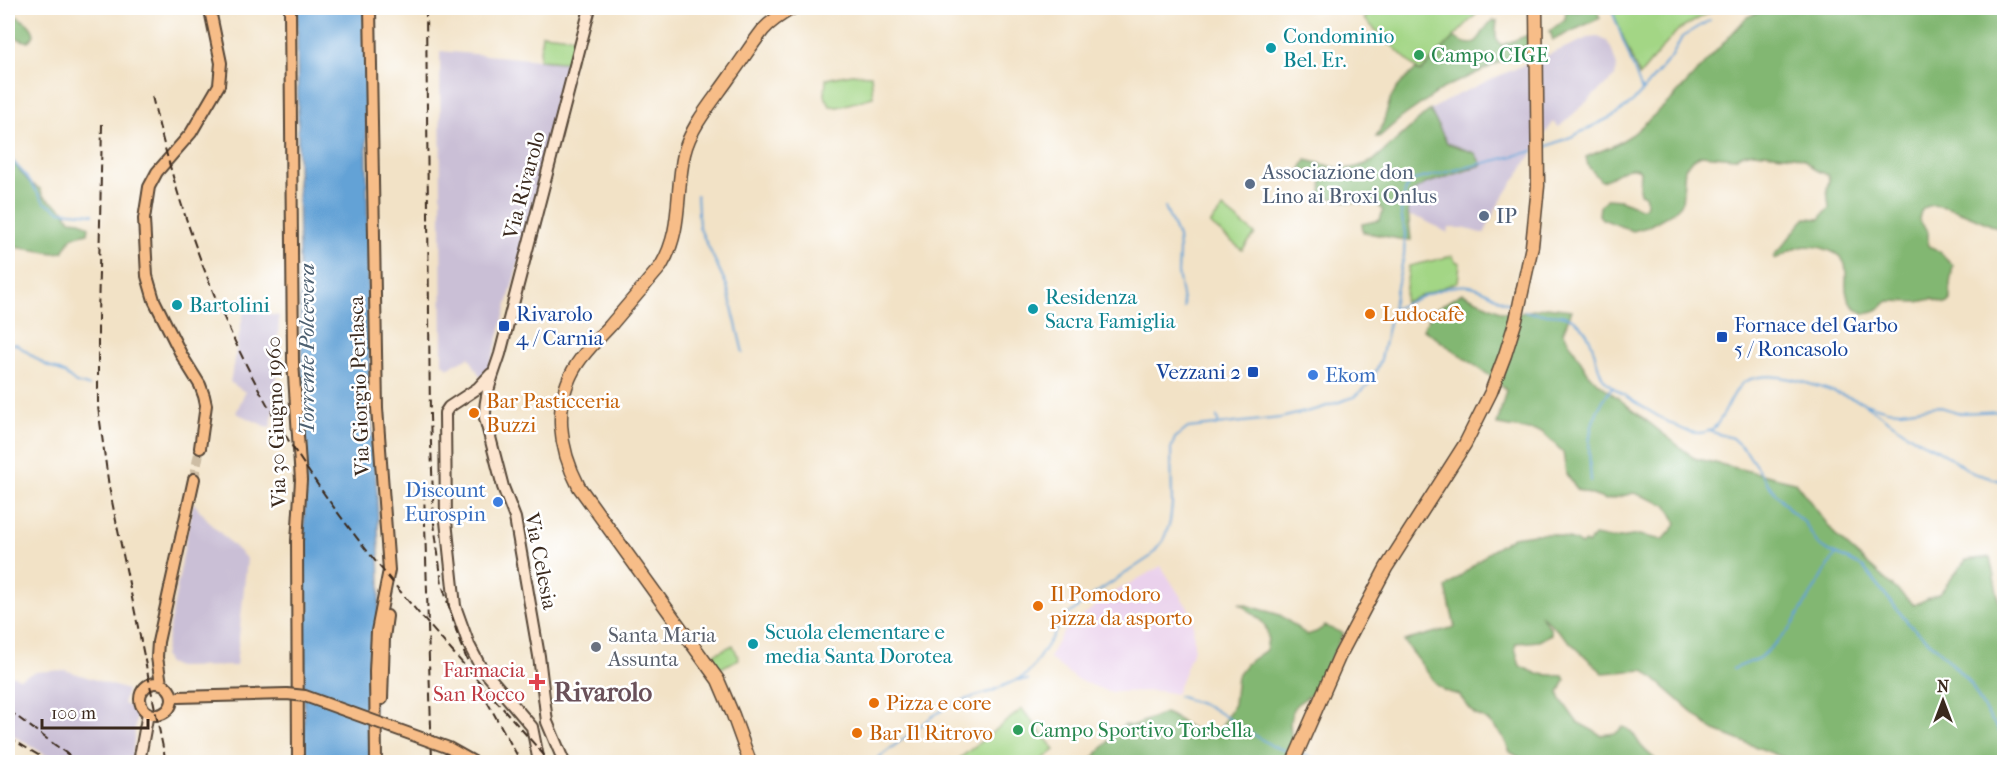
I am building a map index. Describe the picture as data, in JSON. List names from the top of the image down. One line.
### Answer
{"streets":{"main road":["Via Rivarolo","Via Giorgio Perlasca","Via 30 Giugno 1960","Via Celesia"]},"crossings":[["Via Rivarolo","Via Celesia"]],"districts":["Rivarolo"],"water":["Torrente Polcevera"],"places":{"other":["Condominio Bel. Er.","Campo CIGE","Associazione don Lino ai Broxi Onlus","IP","Bartolini","Residenza Sacra Famiglia","Ludocafè","Ekom","Bar Pasticceria Buzzi","Discount Eurospin","Il Pomodoro pizza da asporto","Scuola elementare e media Santa Dorotea","Santa Maria Assunta","Pizza e core","Campo Sportivo Torbella","Bar Il Ritrovo"],"transit":["Rivarolo 4 / Carnia","Fornace del Garbo 5 / Roncasolo","Vezzani 2"],"health":["Farmacia San Rocco"]},"scale_bar":"100 m","north":"top"}
